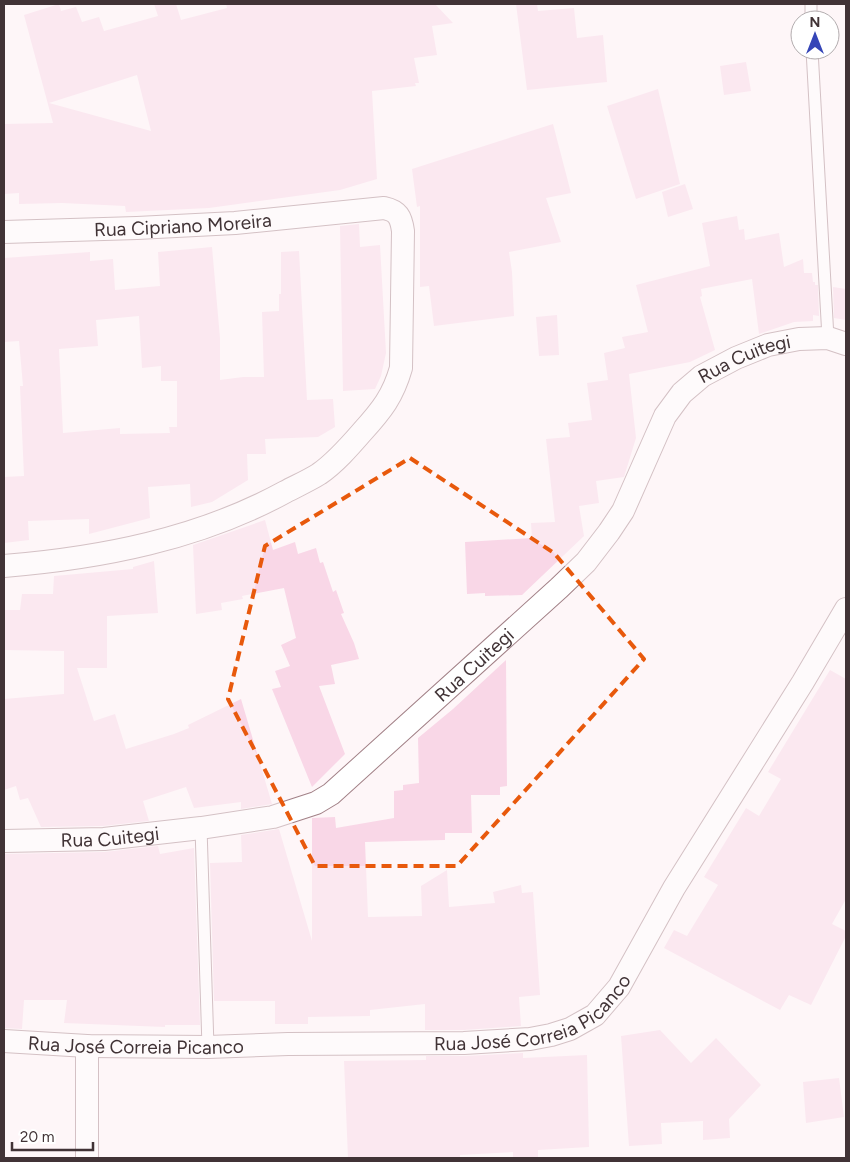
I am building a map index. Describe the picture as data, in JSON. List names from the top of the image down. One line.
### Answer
{"streets":{"street":["Rua Cipriano Moreira","Rua Cuitegi","Rua José Correia Picanco"]},"scale_bar":"20 m","north":"top"}
